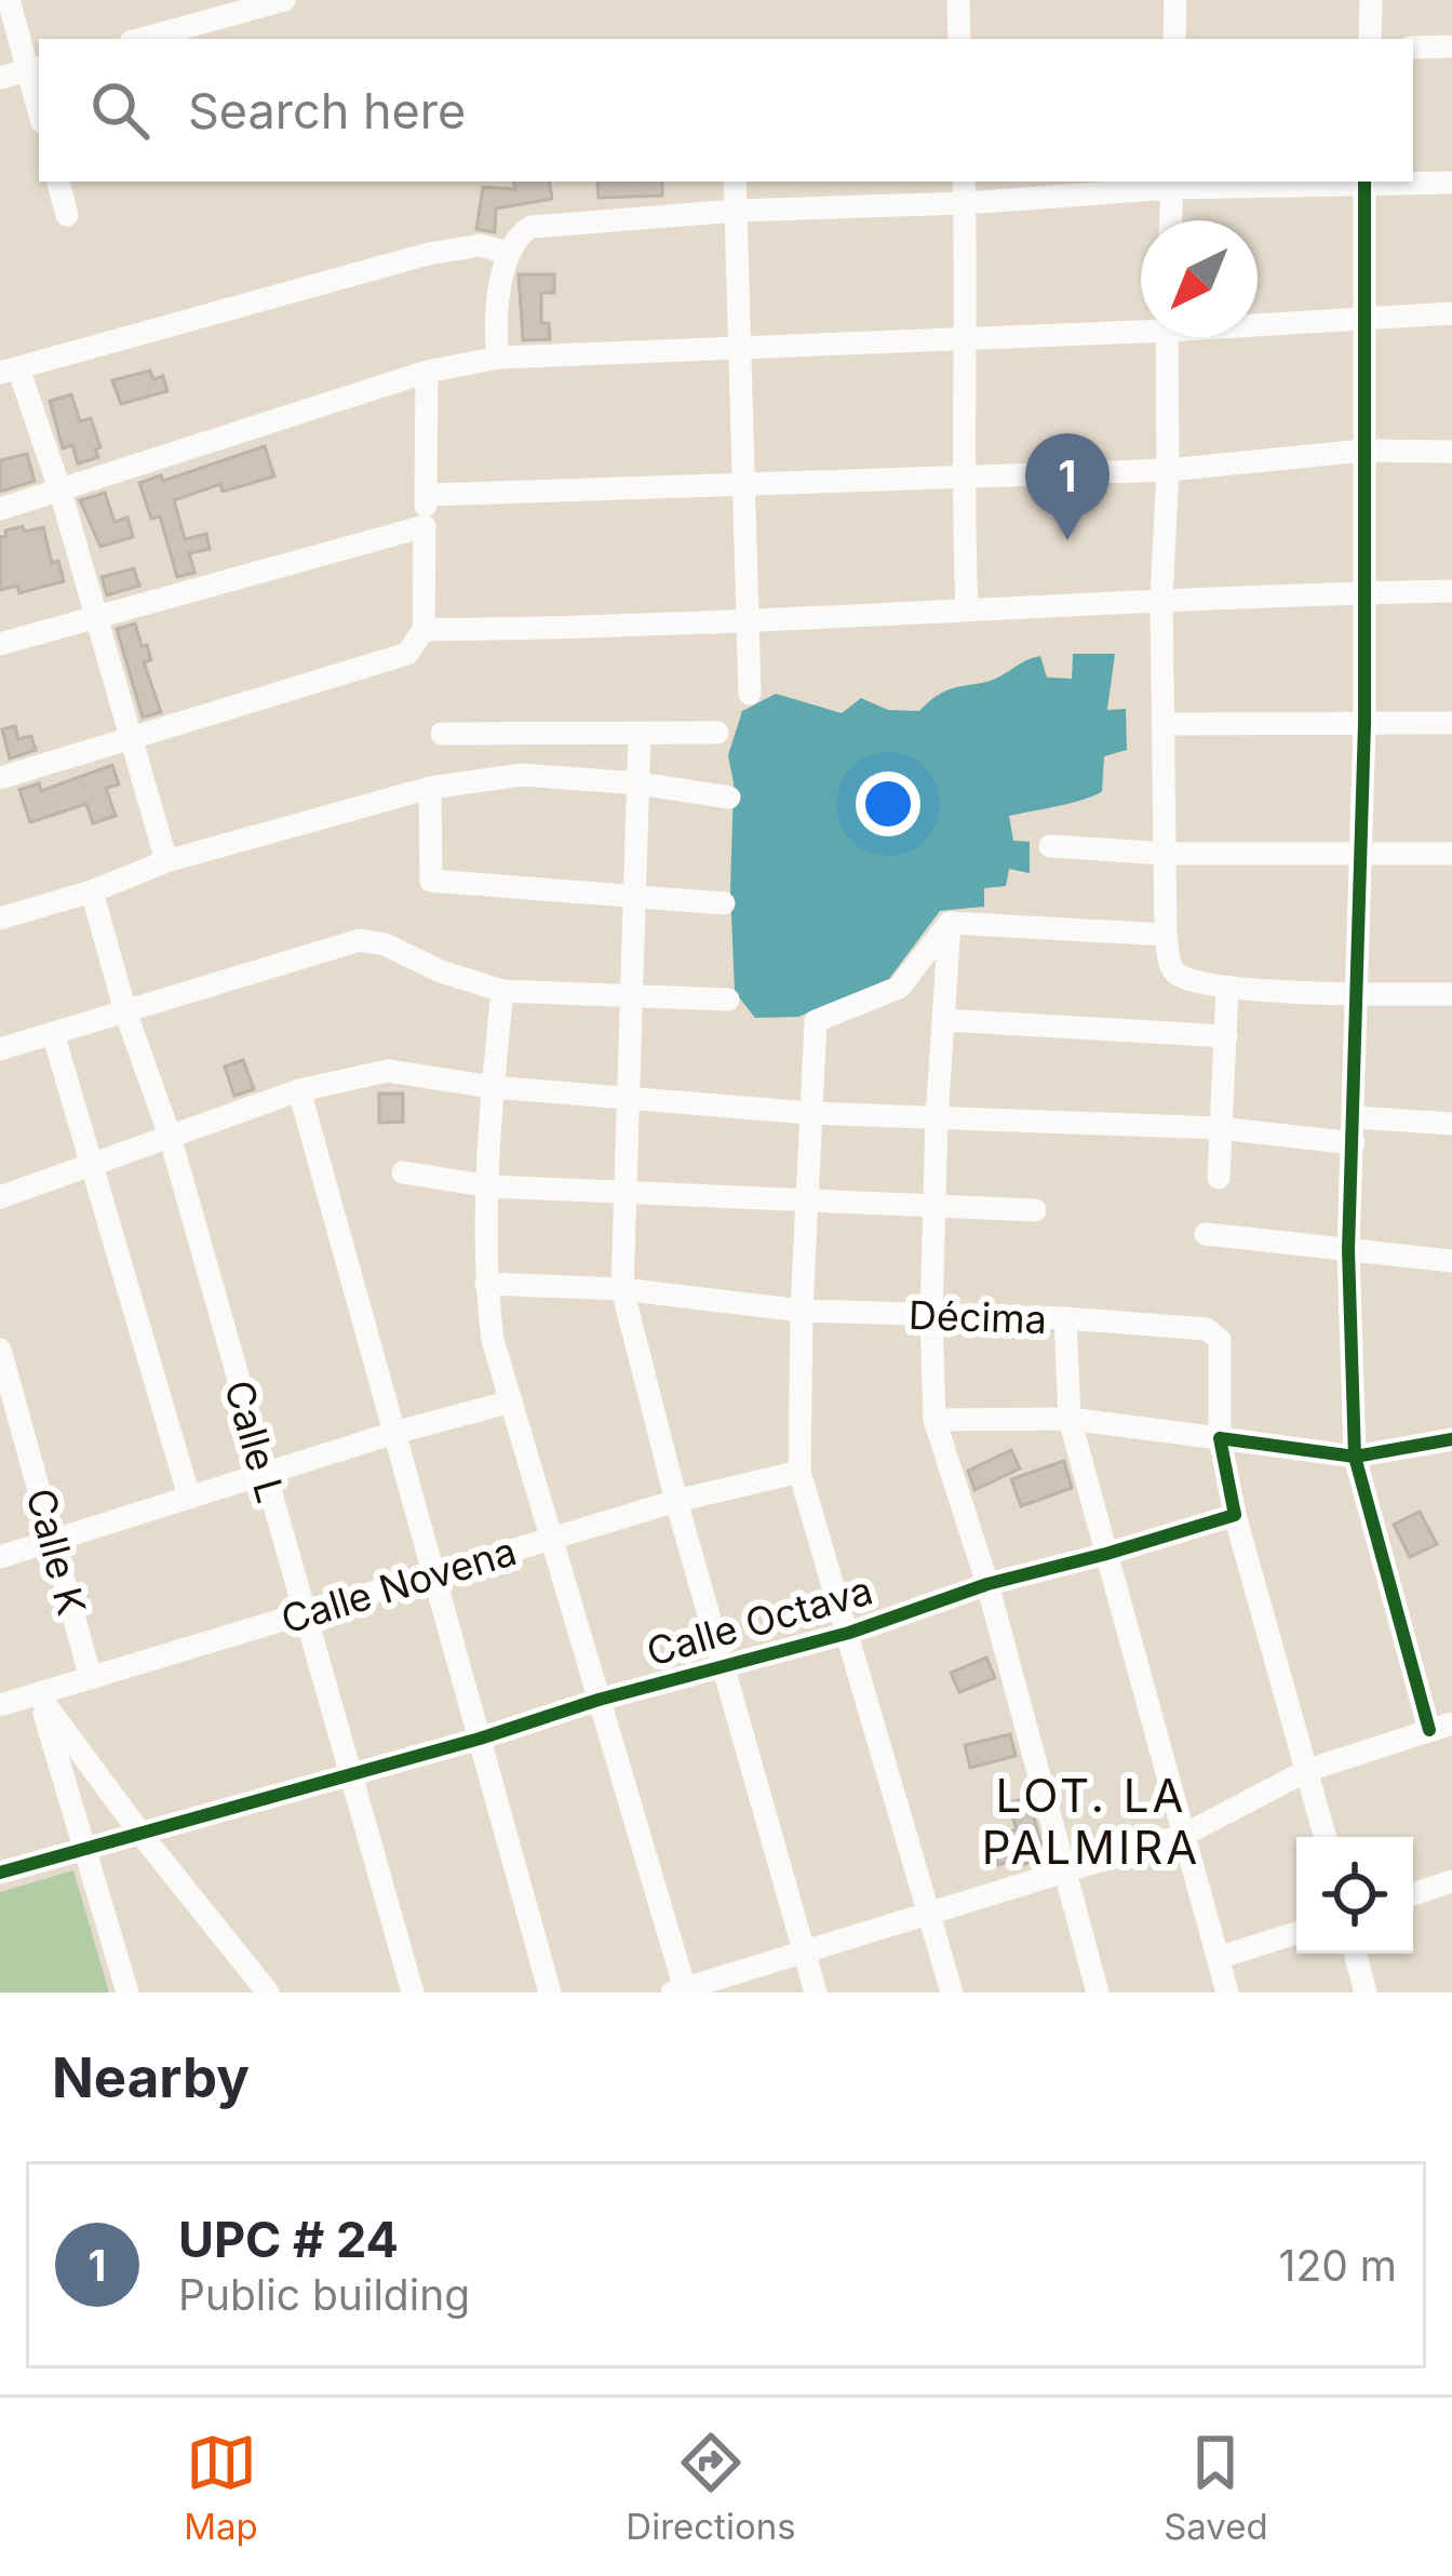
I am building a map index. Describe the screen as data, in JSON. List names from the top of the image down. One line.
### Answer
{"streets":{"street":["Décima","Calle L","Calle K","Calle Novena","Calle Octava"]},"crossings":[["Décima","Calle Octava"],["Calle L","Calle Novena"],["Calle L","Calle Octava"],["Calle K","Calle Novena"]],"districts":["LOT. LA PALMIRA"],"north":"bottom left","page":{"search":"Search here","pins":"1","heading":"Nearby","list":[{"mark":"1","name":"UPC # 24","note":"Public building","value":"120 m"}],"nav":["Map","Directions","Saved"]}}
